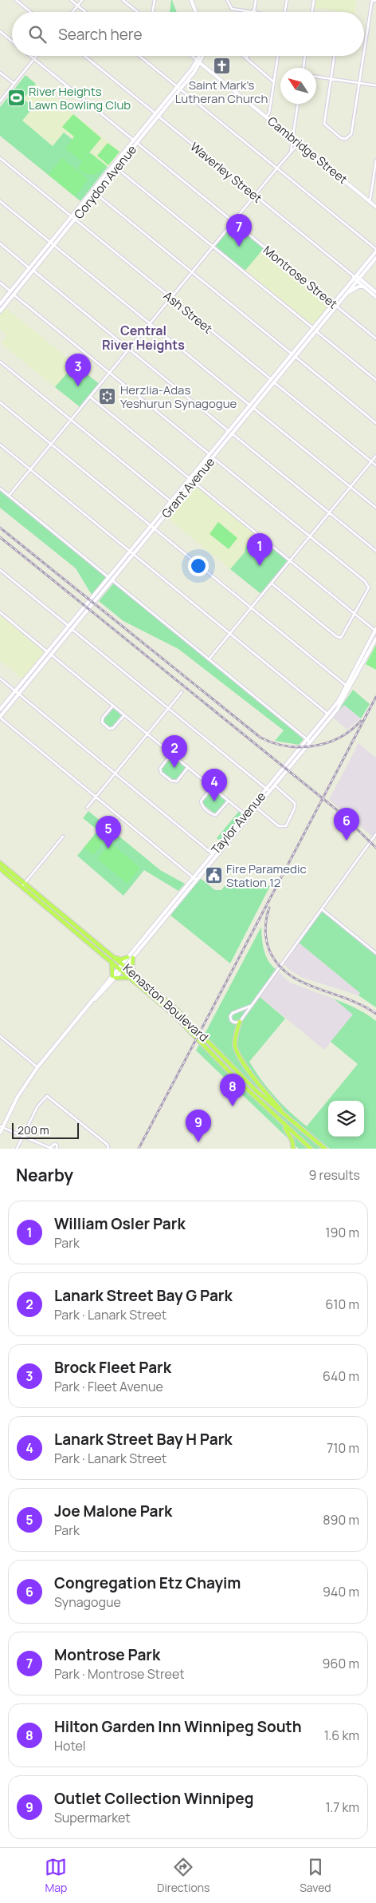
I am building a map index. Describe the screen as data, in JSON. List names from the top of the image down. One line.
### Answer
{"streets":{"main road":["Cambridge Street","Waverley Street","Corydon Avenue","Grant Avenue","Taylor Avenue","Kenaston Boulevard"],"street":["Montrose Street","Ash Street"]},"crossings":[["Cambridge Street","Corydon Avenue"],["Waverley Street","Corydon Avenue"],["Waverley Street","Grant Avenue"],["Corydon Avenue","Montrose Street"],["Corydon Avenue","Ash Street"],["Montrose Street","Grant Avenue"],["Ash Street","Grant Avenue"],["Taylor Avenue","Kenaston Boulevard"]],"districts":["Central River Heights"],"places":{"church":["Saint Mark's Lutheran Church"],"sports":["River Heights Lawn Bowling Club"],"synagogue":["Herzlia-Adas Yeshurun Synagogue"],"public building":["Fire Paramedic Station 12"]},"scale_bar":"200 m","north":"top left","page":{"search":"Search here","pins":["7","3","1","2","4","6","5","8","9"],"scale":"200 m","heading":["Nearby","9 results"],"list":[{"mark":"1","name":"William Osler Park","note":"Park","value":"190 m"},{"mark":"2","name":"Lanark Street Bay G Park","note":"Park · Lanark Street","value":"610 m"},{"mark":"3","name":"Brock Fleet Park","note":"Park · Fleet Avenue","value":"640 m"},{"mark":"4","name":"Lanark Street Bay H Park","note":"Park · Lanark Street","value":"710 m"},{"mark":"5","name":"Joe Malone Park","note":"Park","value":"890 m"},{"mark":"6","name":"Congregation Etz Chayim","note":"Synagogue","value":"940 m"},{"mark":"7","name":"Montrose Park","note":"Park · Montrose Street","value":"960 m"},{"mark":"8","name":"Hilton Garden Inn Winnipeg South","note":"Hotel","value":"1.6 km"},{"mark":"9","name":"Outlet Collection Winnipeg","note":"Supermarket","value":"1.7 km"}],"nav":["Map","Directions","Saved"]}}
